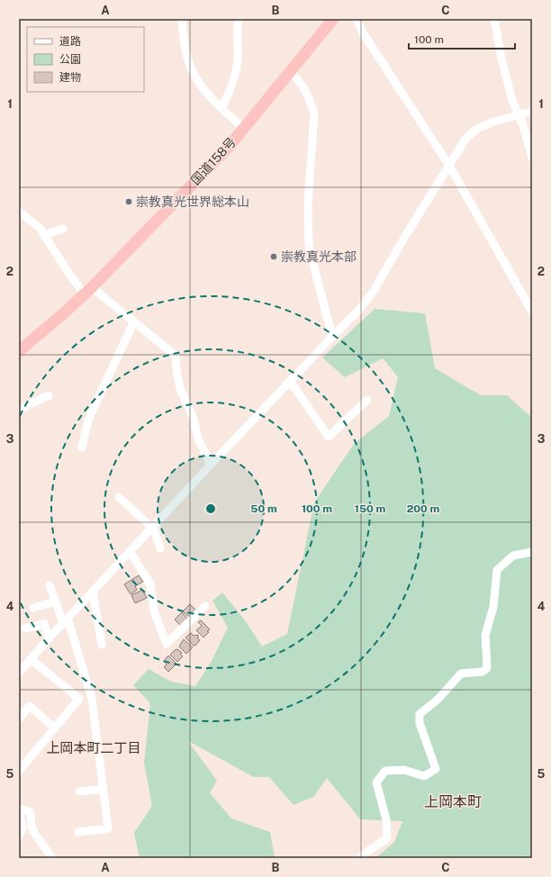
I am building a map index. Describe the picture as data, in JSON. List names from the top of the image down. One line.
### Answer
{"streets":{"highway":["国道158号"]},"districts":["上岡本町二丁目","上岡本町"],"places":["崇教真光世界総本山","崇教真光本部"],"legend":["道路","公園","建物"],"scale_bar":"100 m","grid":{"columns":["A","B","C"],"rows":["1","2","3","4","5"]},"rings":["50 m","100 m","150 m","200 m"]}
